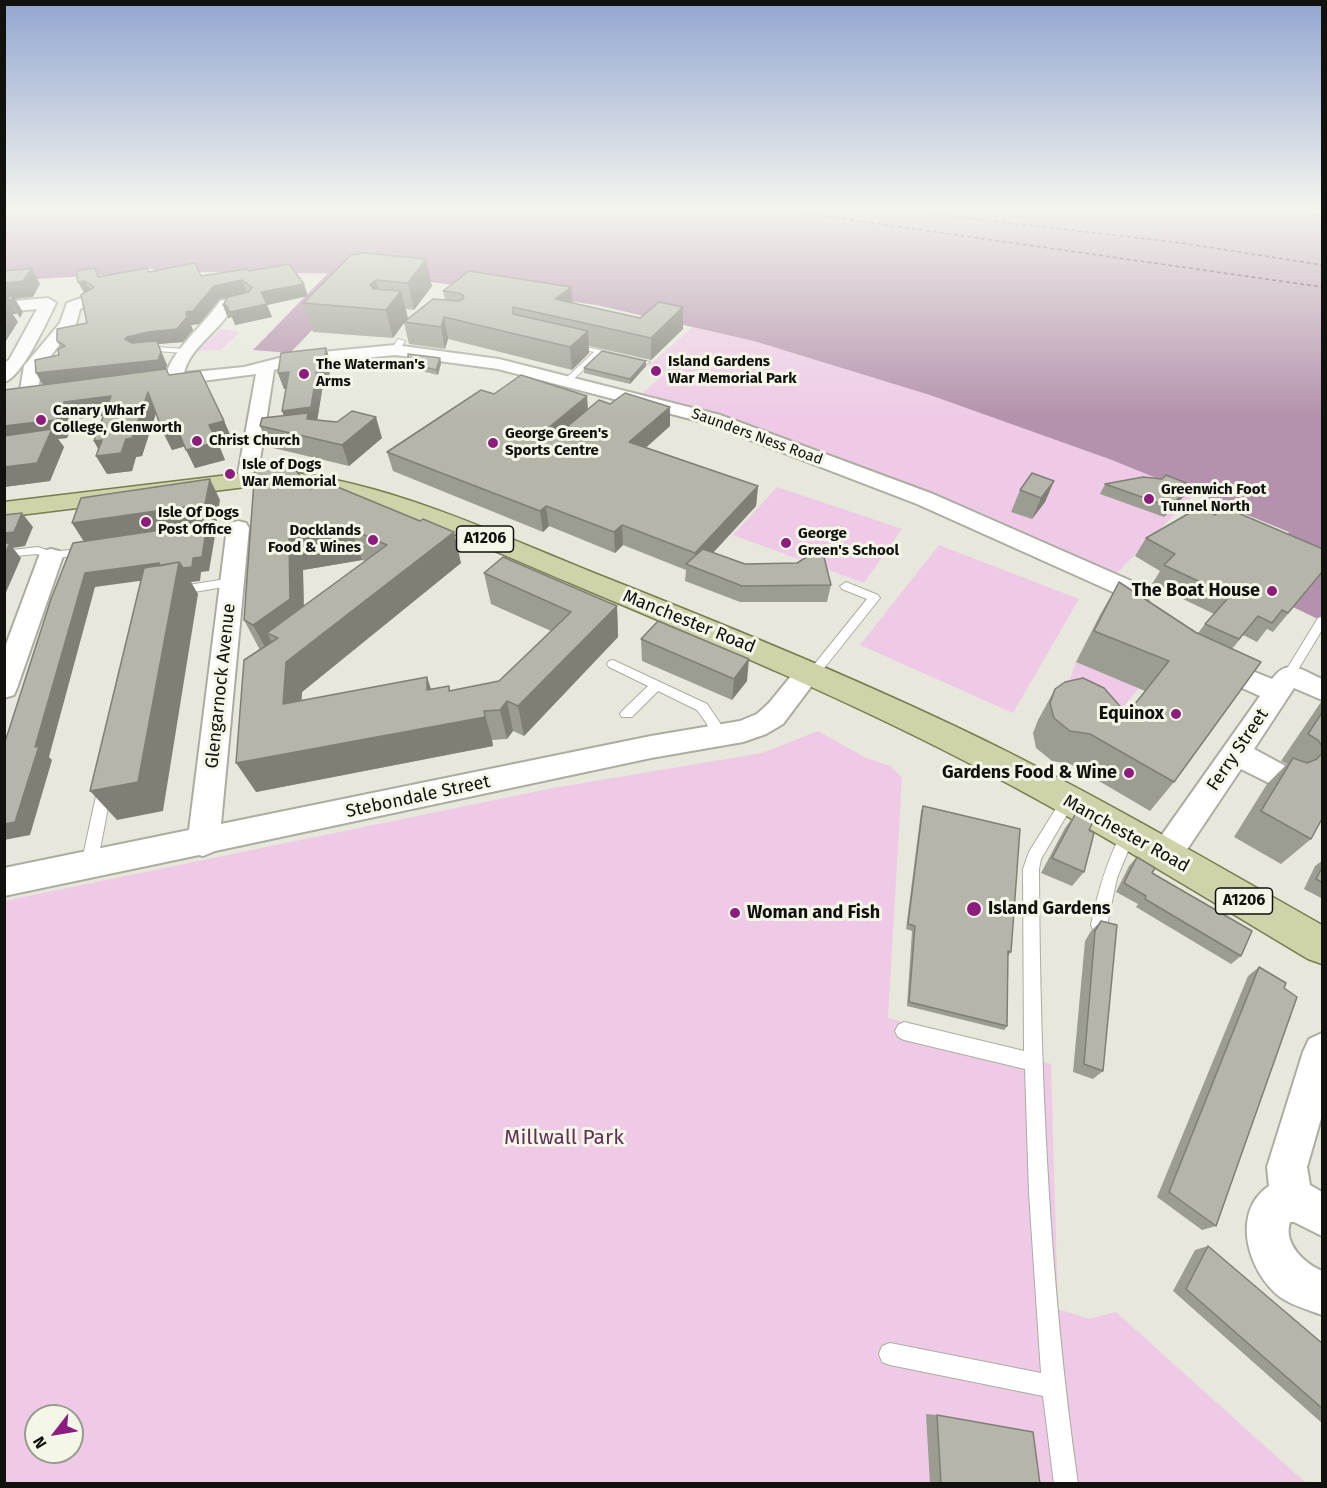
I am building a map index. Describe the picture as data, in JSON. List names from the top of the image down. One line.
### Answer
{"streets":{"main road":["A1206","Manchester Road"],"street":["Saunders Ness Road","Glengarnock Avenue","Ferry Street","Stebondale Street"]},"crossings":[["Manchester Road","Ferry Street"],["Manchester Road","Stebondale Street"],["Glengarnock Avenue","Stebondale Street"]],"parks":["Millwall Park"],"places":["Island Gardens War Memorial Park","The Waterman's Arms","Canary Wharf College, Glenworth","Christ Church","George Green's Sports Centre","Isle of Dogs War Memorial","Greenwich Foot Tunnel North","Isle Of Dogs Post Office","Docklands Food & Wines","George Green's School","The Boat House","Equinox","Gardens Food & Wine","Island Gardens","Woman and Fish"],"north":"bottom left"}
